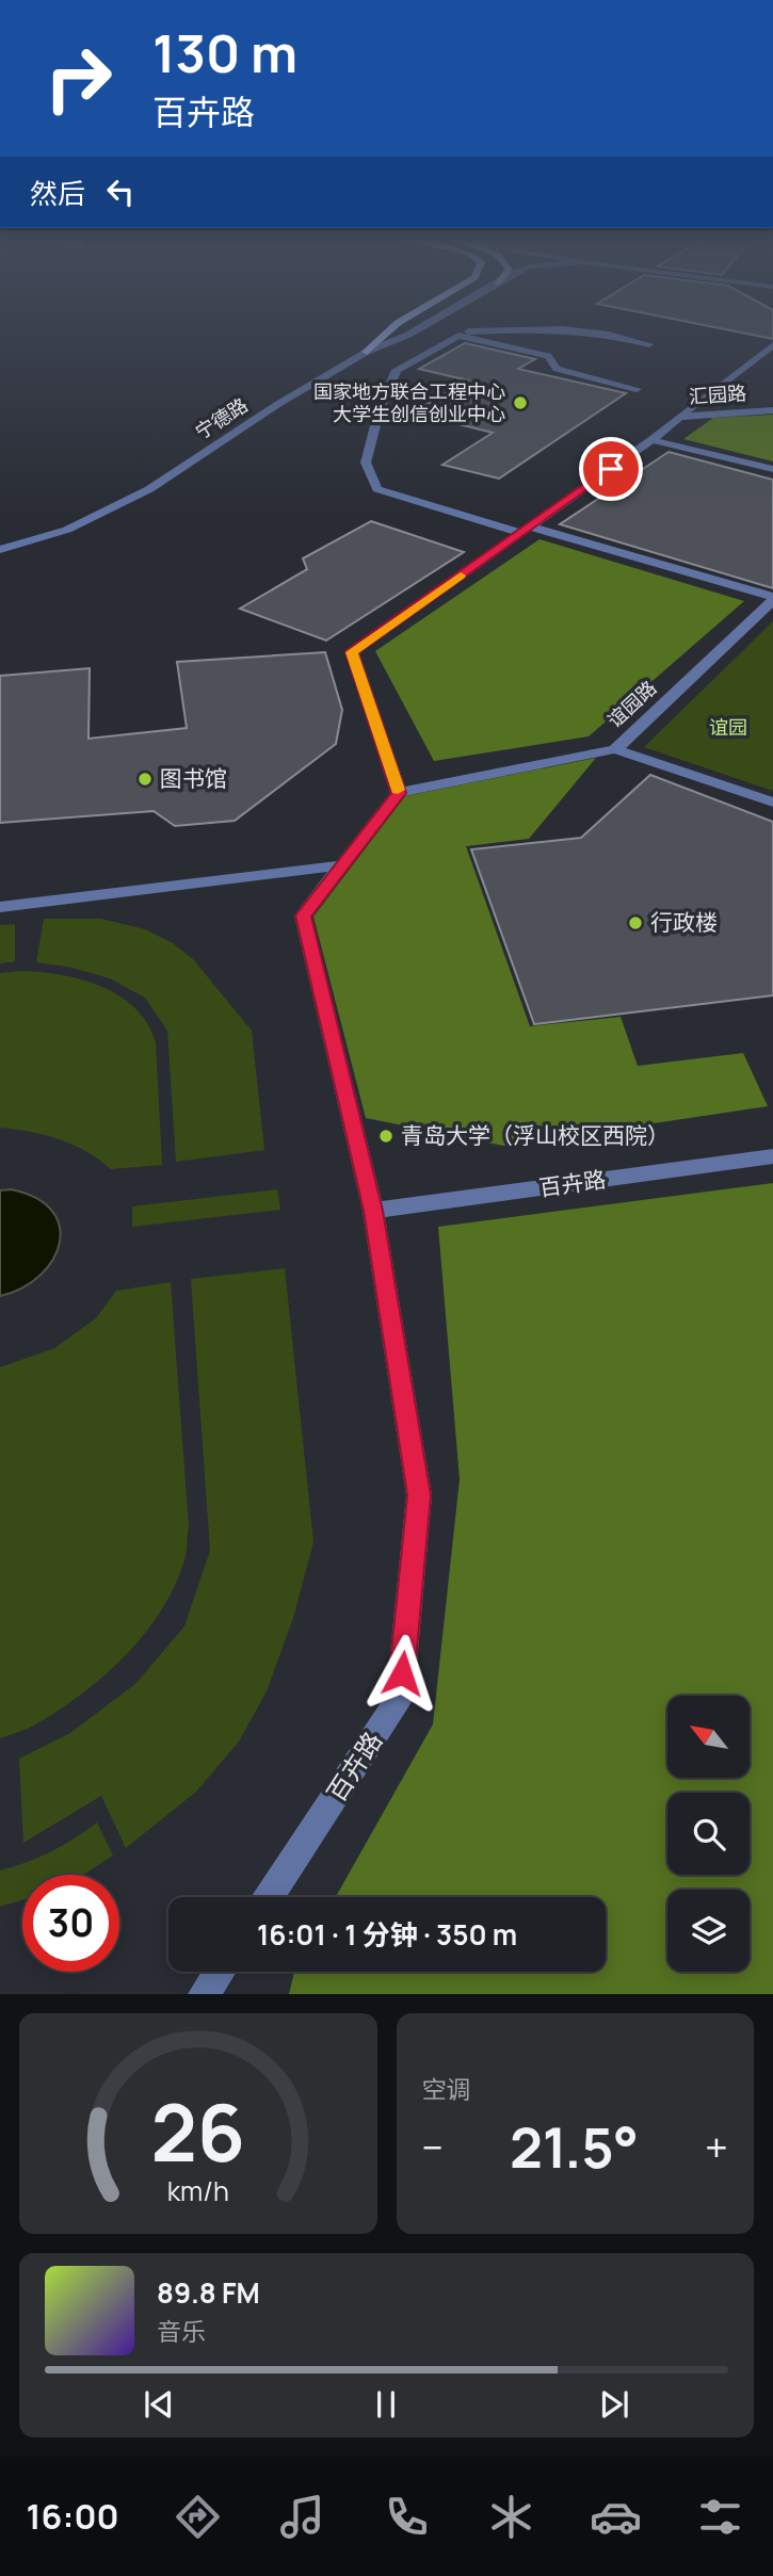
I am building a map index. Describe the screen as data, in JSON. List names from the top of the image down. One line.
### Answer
{"streets":{"street":["汇园路","宁德路","谊园路","百卉路"]},"crossings":[["汇园路","谊园路"],["汇园路","百卉路"],["谊园路","百卉路"]],"parks":["谊园"],"places":["国家地方联合工程中心 大学生创信创业中心","图书馆","行政楼","青岛大学（浮山校区西院）"],"north":"top left","page":{"turn":["130 m","百卉路"],"then":"然后","limit":"30","trip":"16:01 · 1 分钟 · 350 m","tile":"空调","heat":["−","21.5°","+"],"song":["89.8 FM","音乐"],"tabs":"16:00","gauge":["26","km/h"]}}
